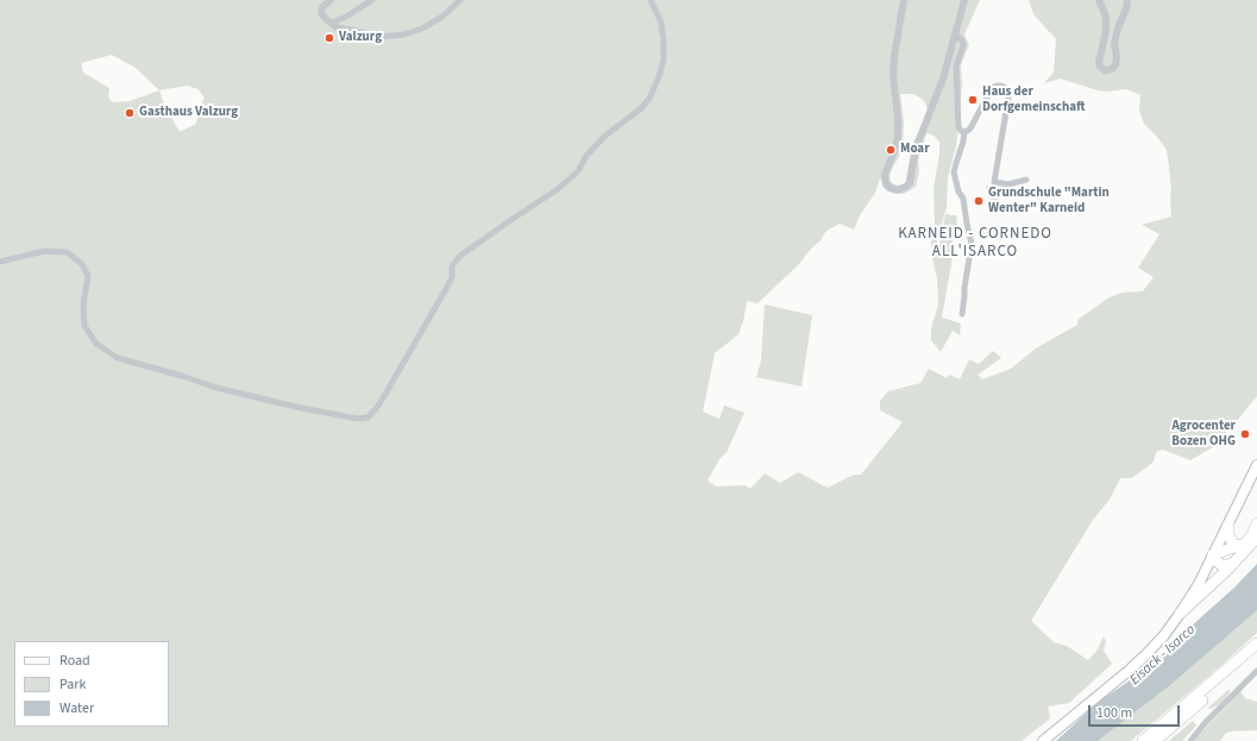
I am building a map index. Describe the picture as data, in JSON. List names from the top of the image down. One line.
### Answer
{"districts":["KARNEID - CORNEDO ALL'ISARCO"],"water":["Eisack - Isarco"],"places":["Valzurg","Haus der Dorfgemeinschaft","Gasthaus Valzurg","Moar","Grundschule \"Martin Wenter\" Karneid","Agrocenter Bozen OHG"],"legend":["Road","Park","Water"],"scale_bar":"100 m"}
